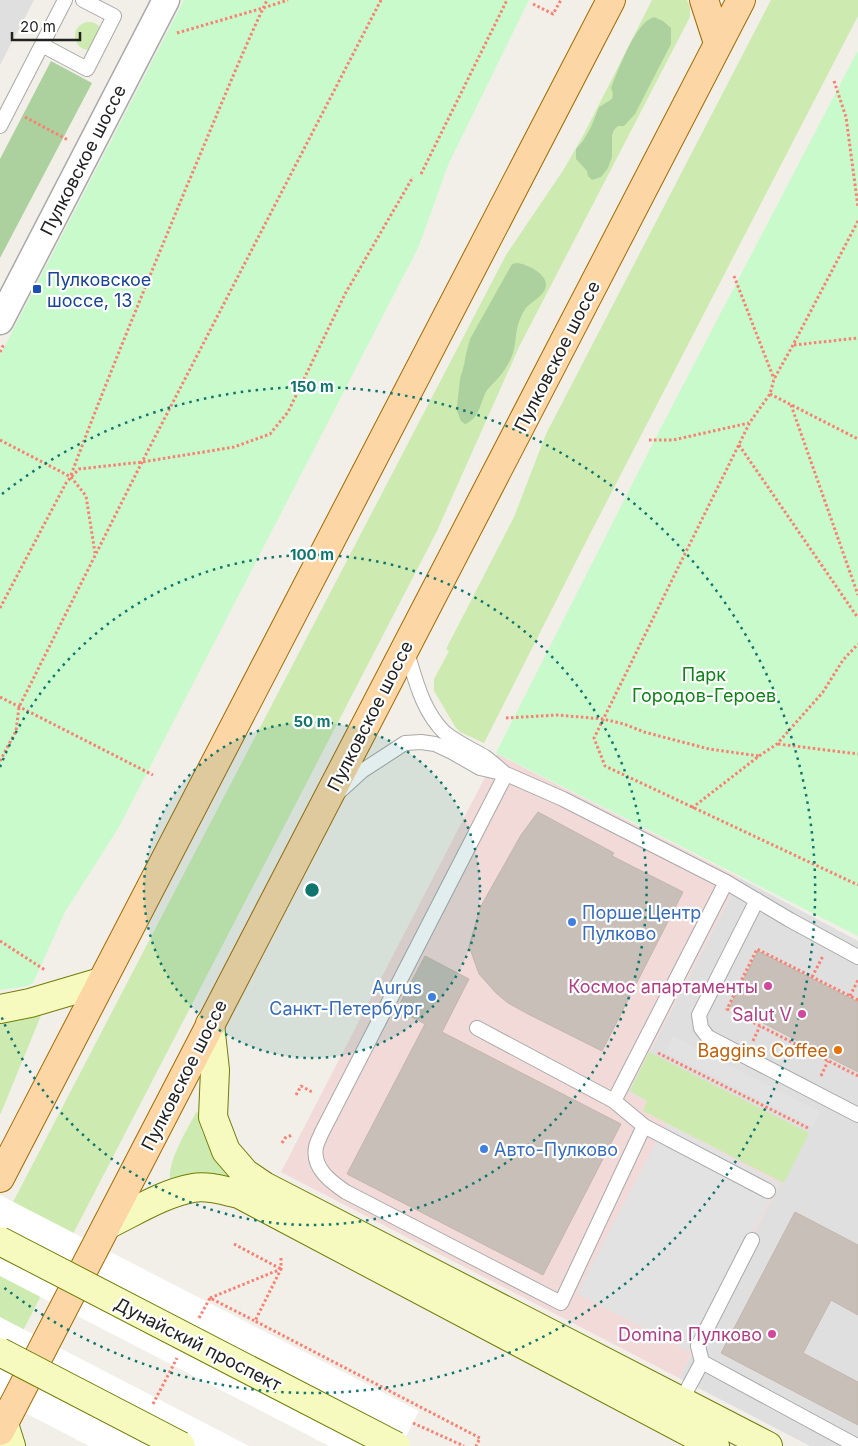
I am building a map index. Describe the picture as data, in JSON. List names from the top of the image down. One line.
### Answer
{"streets":{"main road":["Пулковское шоссе","Дунайский проспект"]},"parks":["Парк Городов-Героев"],"places":{"transit":["Пулковское шоссе, 13"],"other":["Порше Центр Пулково","Космос апартаменты","Aurus Санкт-Петербург","Salut V","Baggins Coffee","Авто-Пулково","Domina Пулково"]},"scale_bar":"20 m","rings":["150 m","100 m","50 m"]}
